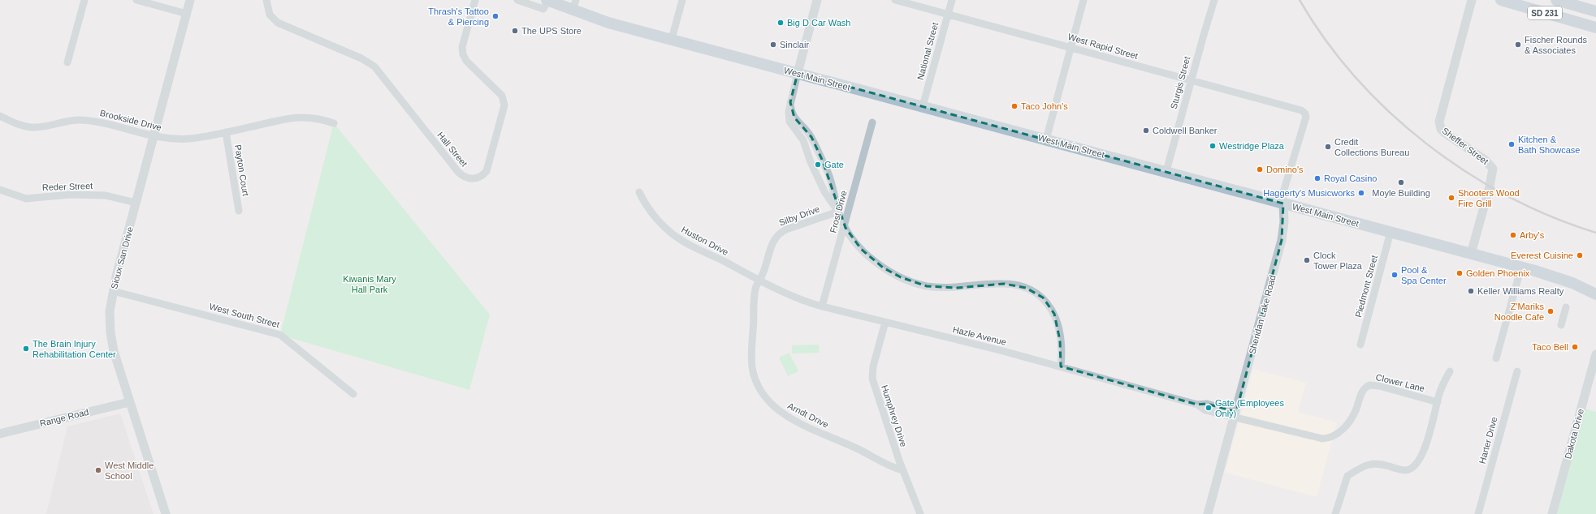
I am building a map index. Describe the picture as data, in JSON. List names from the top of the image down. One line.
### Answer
{"streets":{"main road":["SD 231","West Main Street"],"street":["West Rapid Street","National Street","Sturgis Street","Brookside Drive","Sheffer Street","Hall Street","Payton Court","Reder Street","Frost Drive","Silby Drive","Huston Drive","Sioux San Drive","Piedmont Street","Sheridan Lake Road","West South Street","Hazle Avenue","Clower Lane","Arndt Drive","Humphrey Drive","Range Road","Dakota Drive","Harter Drive"]},"crossings":[["West Rapid Street","National Street"],["West Rapid Street","Sturgis Street"],["West Rapid Street","Sheridan Lake Road"],["National Street","West Main Street"],["West Main Street","Sturgis Street"],["West Main Street","Sheffer Street"],["West Main Street","Piedmont Street"],["West Main Street","Sheridan Lake Road"],["Brookside Drive","Payton Court"],["Brookside Drive","Sioux San Drive"],["Reder Street","Sioux San Drive"],["Frost Drive","Hazle Avenue"],["Silby Drive","Huston Drive"],["Silby Drive","Hazle Avenue"],["Silby Drive","Arndt Drive"],["Huston Drive","Hazle Avenue"],["Huston Drive","Arndt Drive"],["Sioux San Drive","West South Street"],["Sioux San Drive","Range Road"],["Sheridan Lake Road","Hazle Avenue"],["Sheridan Lake Road","Clower Lane"],["Hazle Avenue","Clower Lane"],["Hazle Avenue","Arndt Drive"],["Hazle Avenue","Humphrey Drive"],["Arndt Drive","Humphrey Drive"]],"parks":["Kiwanis Mary Hall Park"],"places":["Thrash's Tattoo & Piercing","Big D Car Wash","The UPS Store","Sinclair","Fischer Rounds & Associates","Taco John's","Coldwell Banker","Kitchen & Bath Showcase","Westridge Plaza","Credit Collections Bureau","Gate","Domino's","Royal Casino","Moyle Building","Haggerty's Musicworks","Shooters Wood Fire Grill","Arby's","Everest Cuisine","Clock Tower Plaza","Golden Phoenix","Pool & Spa Center","Keller Williams Realty","Z'Mariks Noodle Cafe","Taco Bell","The Brain Injury Rehabilitation Center","Gate (Employees Only)","West Middle School"]}
